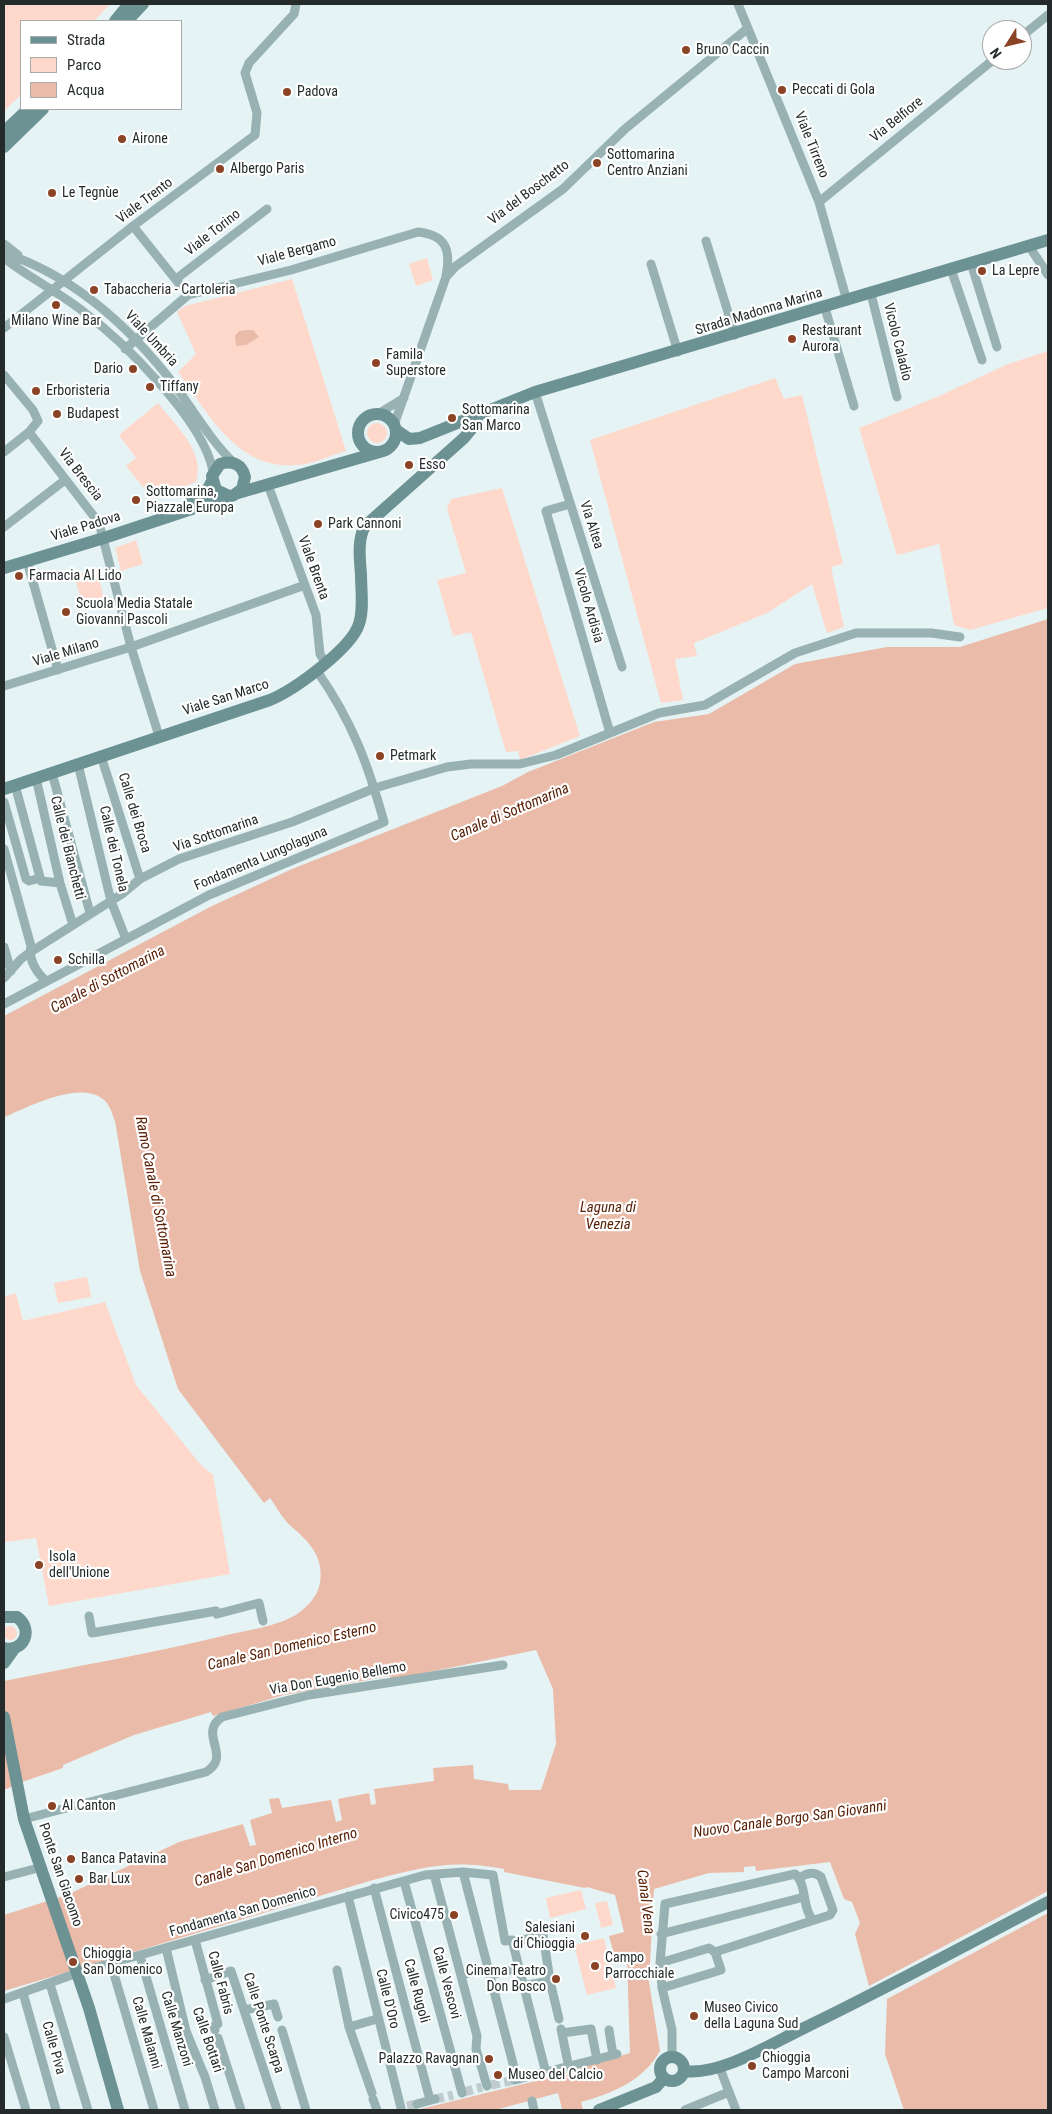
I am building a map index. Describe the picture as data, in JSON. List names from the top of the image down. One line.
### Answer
{"streets":{"street":["Via Belfiore","Viale Tirreno","Via del Boschetto","Viale Trento","Viale Torino","Viale Bergamo","Strada Madonna Marina","Viale Umbria","Vicolo Caladio","Via Brescia","Via Altea","Viale Padova","Viale Brenta","Vicolo Ardisia","Viale Milano","Viale San Marco","Calle dei Broca","Via Sottomarina","Calle dei Bianchetti","Calle dei Tonela","Fondamenta Lungolaguna","Via Don Eugenio Bellemo","Ponte San Giacomo","Fondamenta San Domenico","Calle Fabris","Calle Vescovi","Calle Rugoli","Calle D'Oro","Calle Ponte Scarpa","Calle Manzoni","Calle Malanni","Calle Bottari","Calle Piva"]},"crossings":[["Via Belfiore","Viale Tirreno"],["Viale Tirreno","Via del Boschetto"],["Viale Tirreno","Strada Madonna Marina"],["Via del Boschetto","Viale Bergamo"],["Via del Boschetto","Viale Padova"],["Viale Trento","Viale Umbria"],["Viale Bergamo","Viale Umbria"],["Strada Madonna Marina","Vicolo Caladio"],["Strada Madonna Marina","Via Altea"],["Strada Madonna Marina","Viale San Marco"],["Viale Umbria","Viale Padova"],["Via Brescia","Viale Padova"],["Via Brescia","Viale Milano"],["Via Brescia","Viale San Marco"],["Via Altea","Vicolo Ardisia"],["Viale Padova","Viale Brenta"],["Viale Brenta","Viale Milano"],["Viale Brenta","Viale San Marco"],["Viale Brenta","Fondamenta Lungolaguna"],["Vicolo Ardisia","Via Sottomarina"],["Viale San Marco","Calle dei Broca"],["Viale San Marco","Calle dei Bianchetti"],["Viale San Marco","Calle dei Tonela"],["Viale San Marco","Fondamenta Lungolaguna"],["Calle dei Broca","Via Sottomarina"],["Via Sottomarina","Calle dei Bianchetti"],["Via Sottomarina","Calle dei Tonela"],["Via Sottomarina","Fondamenta Lungolaguna"],["Calle dei Tonela","Fondamenta Lungolaguna"],["Via Don Eugenio Bellemo","Ponte San Giacomo"],["Ponte San Giacomo","Fondamenta San Domenico"],["Fondamenta San Domenico","Calle Fabris"],["Fondamenta San Domenico","Calle Vescovi"],["Fondamenta San Domenico","Calle Rugoli"],["Fondamenta San Domenico","Calle D'Oro"],["Fondamenta San Domenico","Calle Manzoni"],["Fondamenta San Domenico","Calle Malanni"],["Fondamenta San Domenico","Calle Bottari"],["Fondamenta San Domenico","Calle Piva"],["Calle Fabris","Calle Ponte Scarpa"]],"water":["Canale di Sottomarina","Ramo Canale di Sottomarina","Laguna di Venezia","Canale San Domenico Esterno","Nuovo Canale Borgo San Giovanni","Canale San Domenico Interno","Canal Vena"],"places":["Bruno Caccin","Peccati di Gola","Padova","Airone","Sottomarina Centro Anziani","Albergo Paris","Le Tegnùe","La Lepre","Tabaccheria - Cartoleria","Milano Wine Bar","Restaurant Aurora","Famila Superstore","Dario","Tiffany","Erboristeria","Budapest","Sottomarina San Marco","Esso","Sottomarina, Piazzale Europa","Park Cannoni","Farmacia Al Lido","Scuola Media Statale Giovanni Pascoli","Petmark","Schilla","Isola dell'Unione","Al Canton","Banca Patavina","Bar Lux","Civico475","Salesiani di Chioggia","Chioggia San Domenico","Campo Parrocchiale","Cinema Teatro Don Bosco","Museo Civico della Laguna Sud","Palazzo Ravagnan","Chioggia Campo Marconi","Museo del Calcio"],"legend":["Strada","Parco","Acqua"],"north":"bottom left"}
